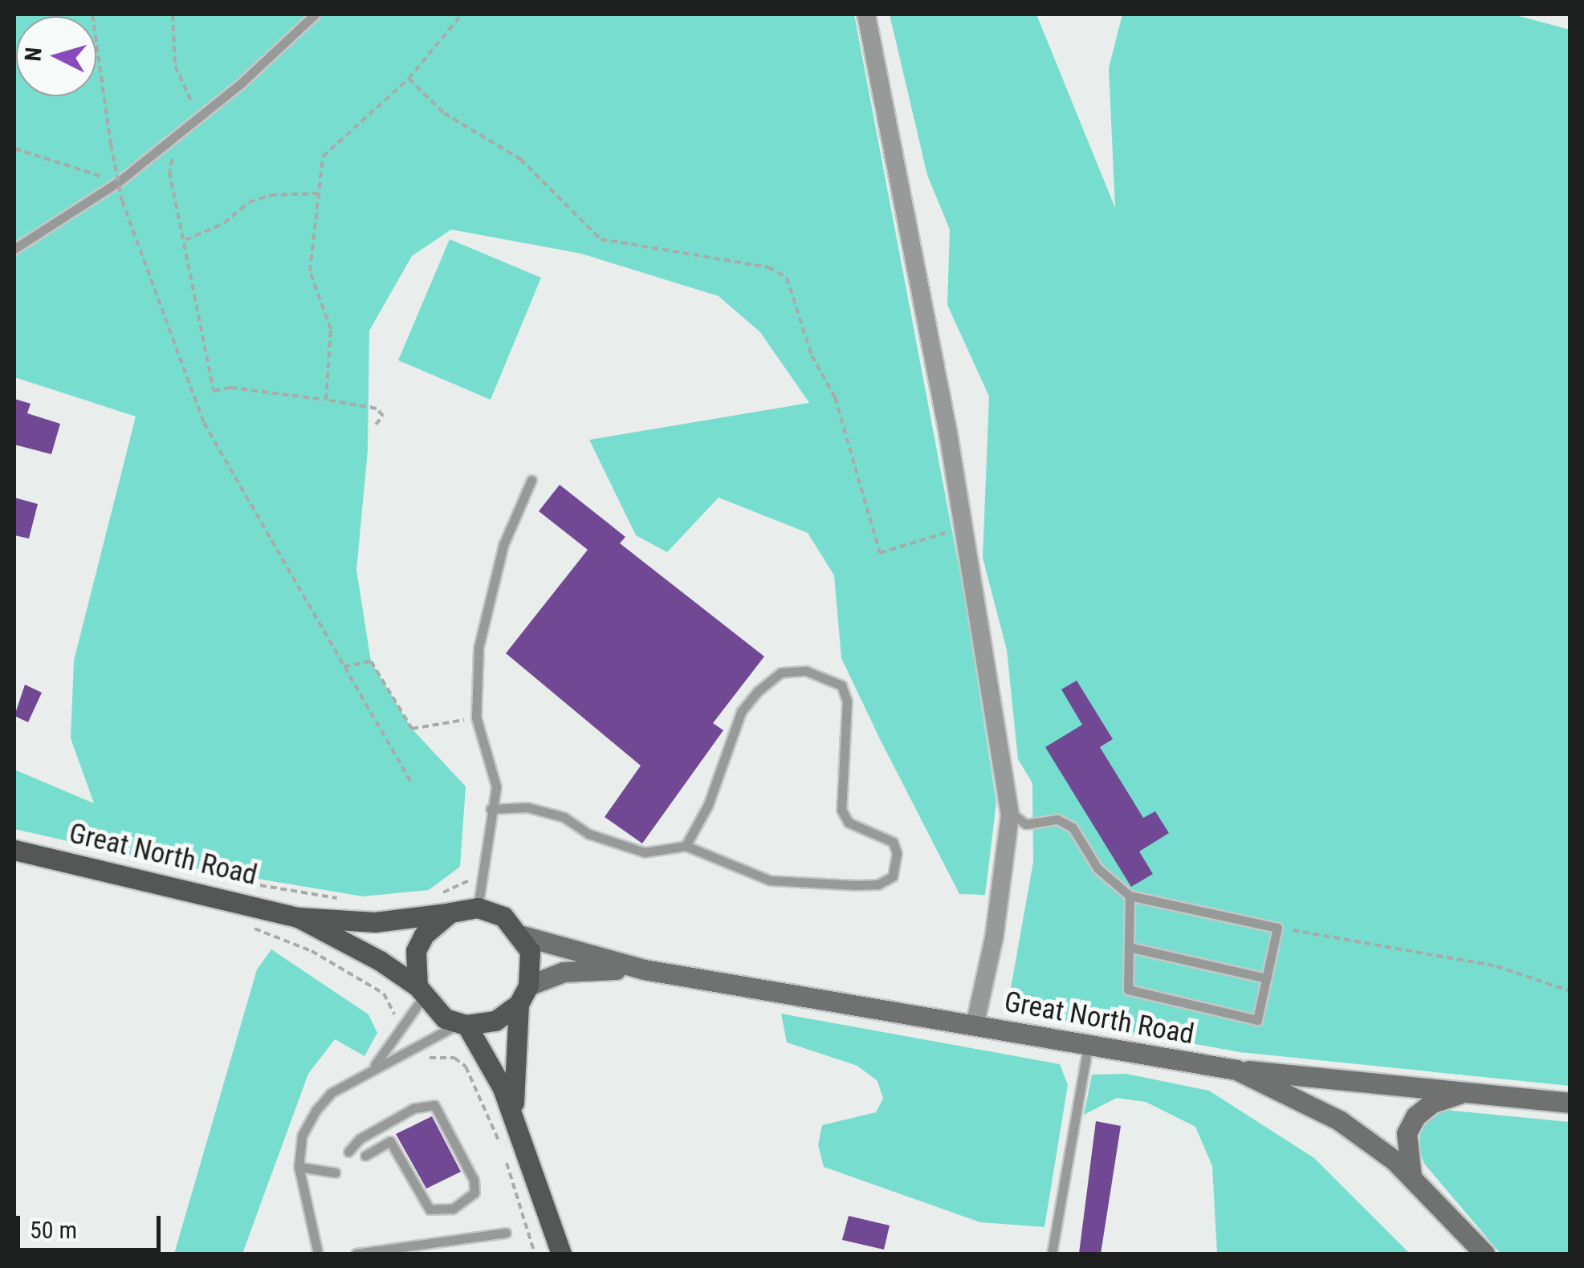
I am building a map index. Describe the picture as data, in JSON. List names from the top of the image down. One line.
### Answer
{"streets":{"main road":["Great North Road"]},"scale_bar":"50 m","north":"left"}
